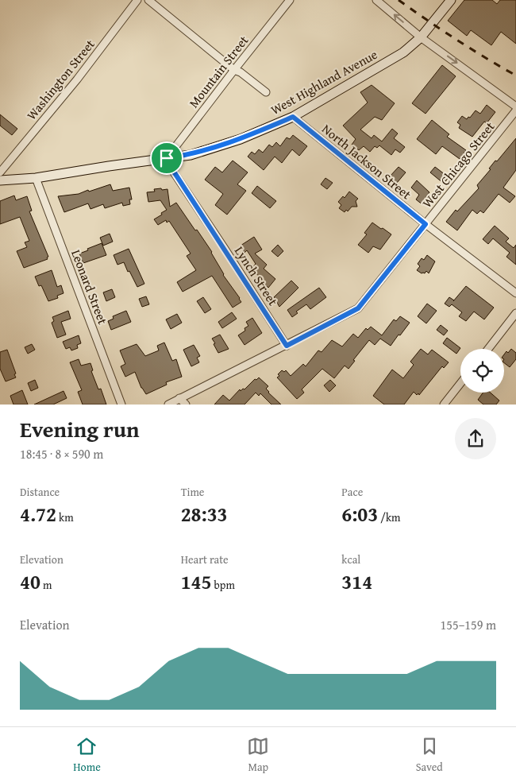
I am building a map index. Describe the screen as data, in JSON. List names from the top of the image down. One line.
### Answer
{"streets":{"main road":["West Highland Avenue"],"street":["Mountain Street","Washington Street","North Jackson Street","West Chicago Street","Lynch Street","Leonard Street"]},"crossings":[["Mountain Street","West Highland Avenue"],["Mountain Street","Lynch Street"],["West Highland Avenue","North Jackson Street"],["West Highland Avenue","Lynch Street"],["West Highland Avenue","Leonard Street"],["North Jackson Street","West Chicago Street"],["West Chicago Street","Lynch Street"]],"page":{"heading":["Evening run","18:45 · 8 × 590 m"],"stats":[["Distance","4.72 km"],["Time","28:33"],["Pace","6:03 /km"],["Elevation","40 m"],["Heart rate","145 bpm"],["kcal","314"]],"chart":["Elevation","155–159 m"],"tabs":["Home","Map","Saved"]}}
